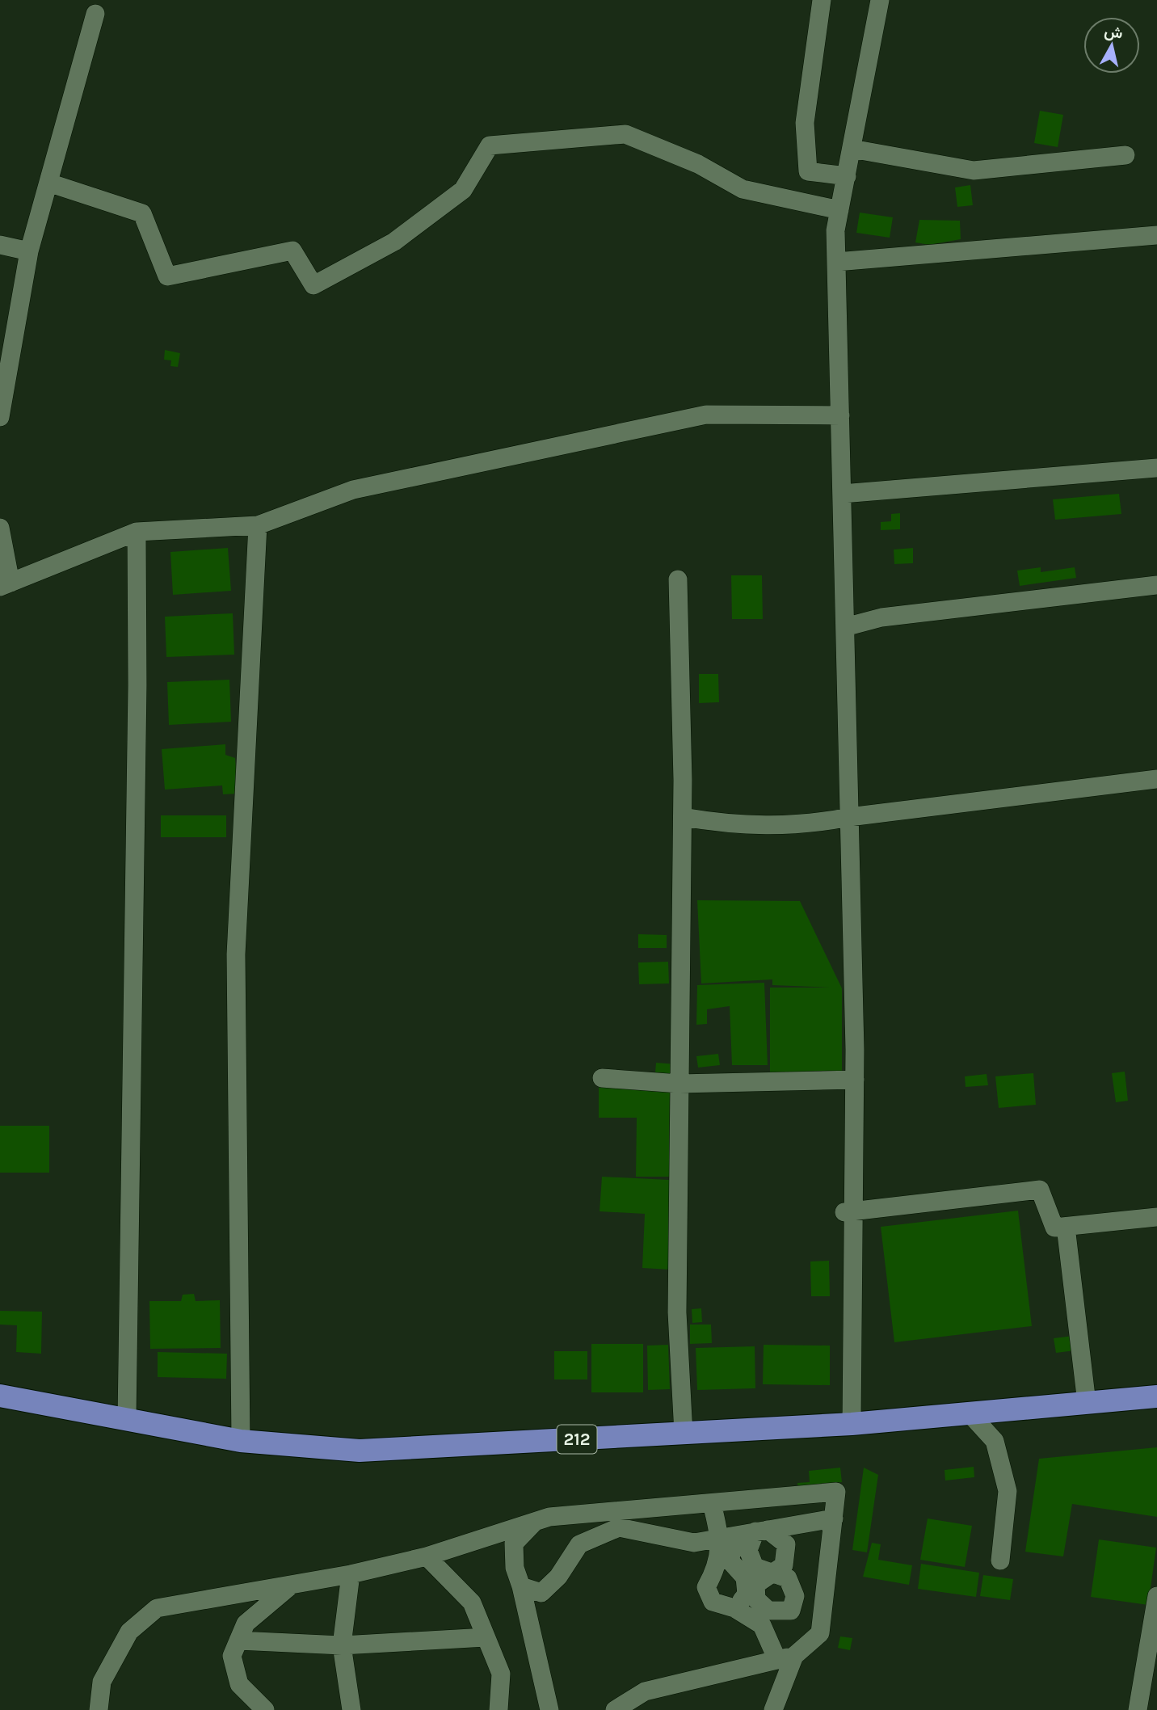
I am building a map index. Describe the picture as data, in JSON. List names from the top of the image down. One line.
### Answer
{"streets":{"main road":["212"]},"north":"top"}
